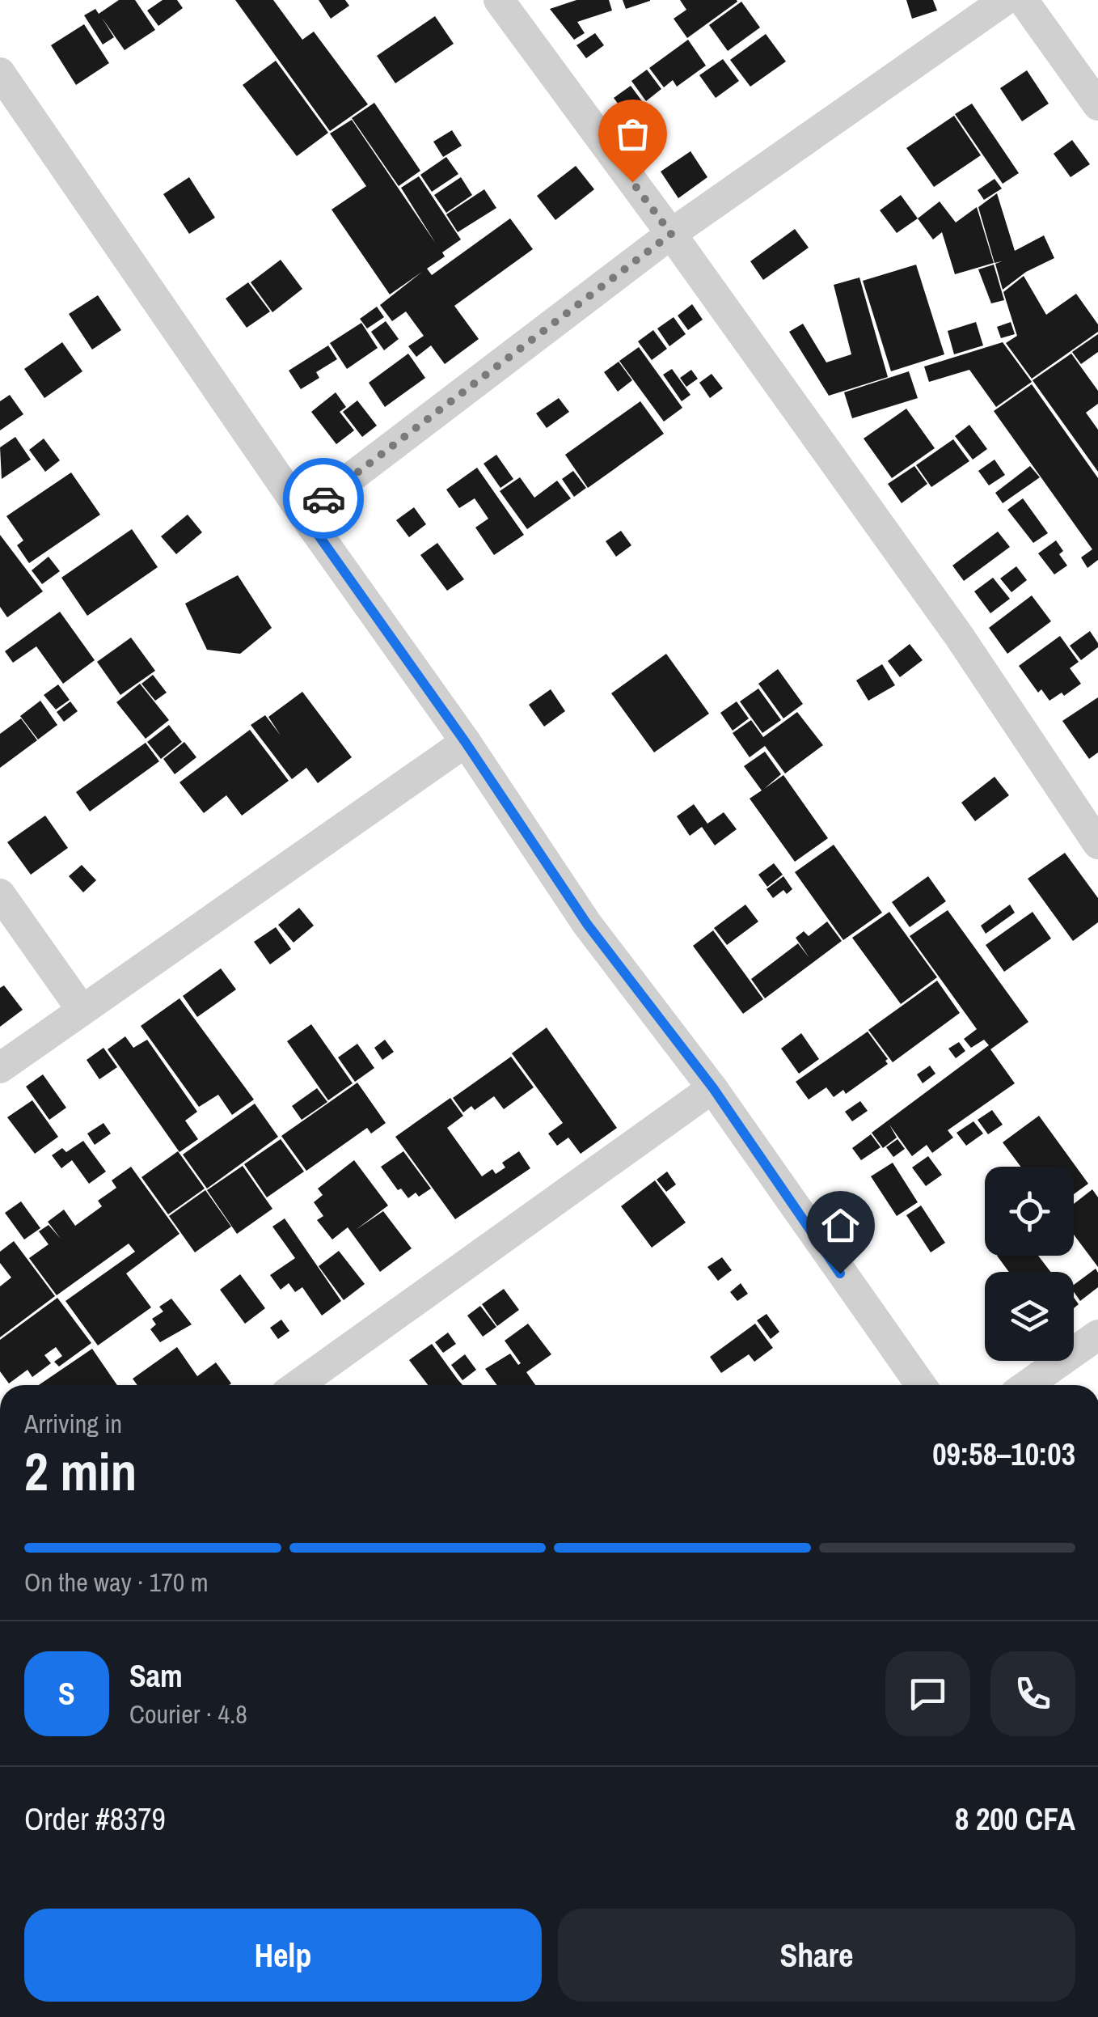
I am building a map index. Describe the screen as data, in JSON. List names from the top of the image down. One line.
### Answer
{"page":{"heading":["2 min","Arriving in","09:58–10:03"],"panel":["Sam","Courier · 4.8","Order #8379","8 200 CFA"],"bar":"On the way · 170 m","round":"S","buttons":["Help","Share"]}}
